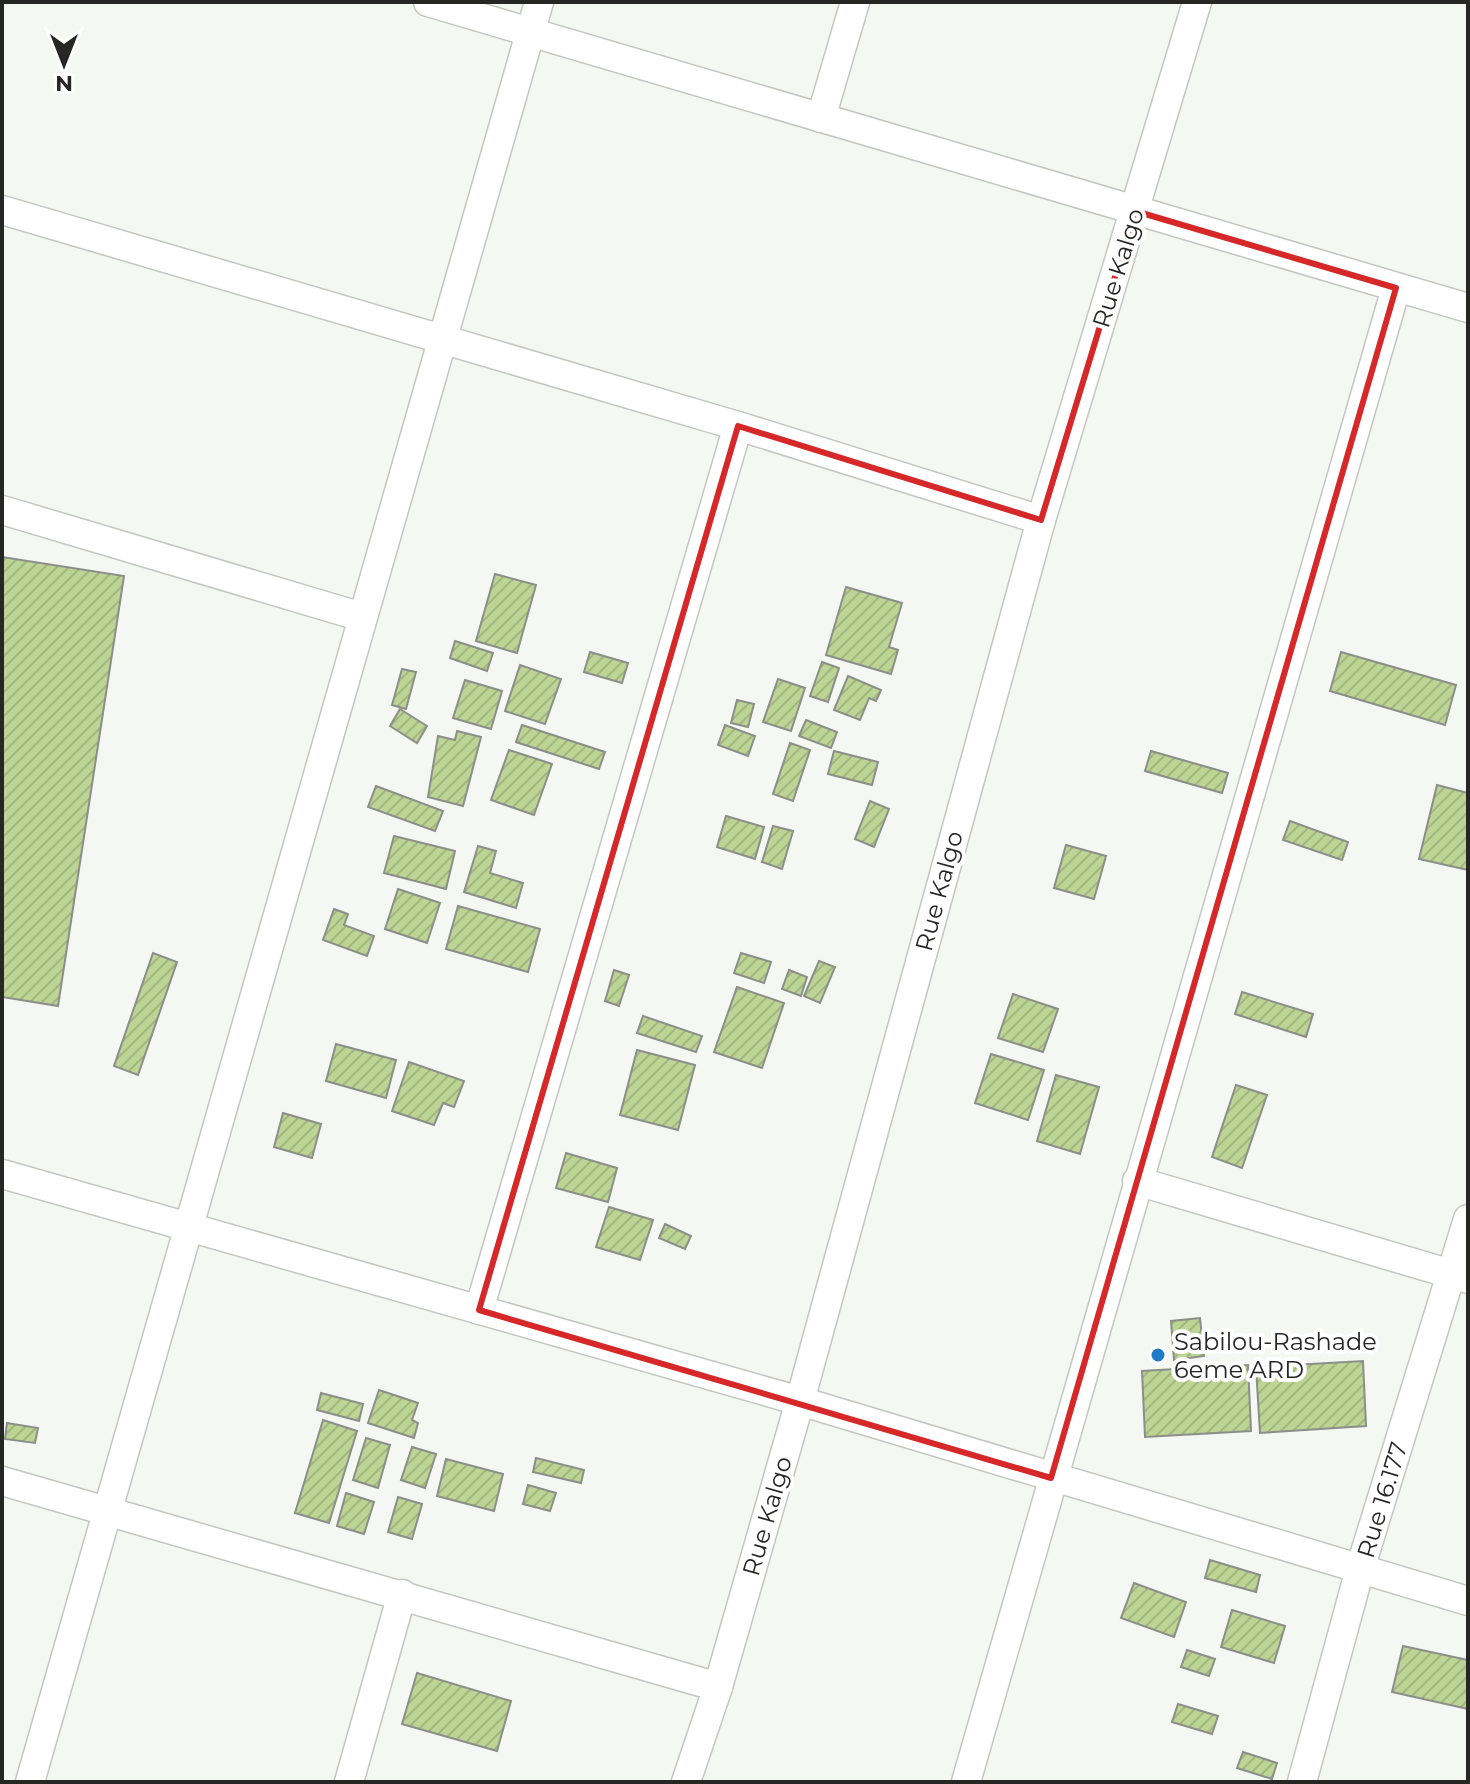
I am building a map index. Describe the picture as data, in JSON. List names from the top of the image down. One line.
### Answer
{"streets":{"street":["Rue Kalgo","Rue 16.177"]},"places":["Sabilou-Rashade 6eme ARD"],"north":"bottom"}
